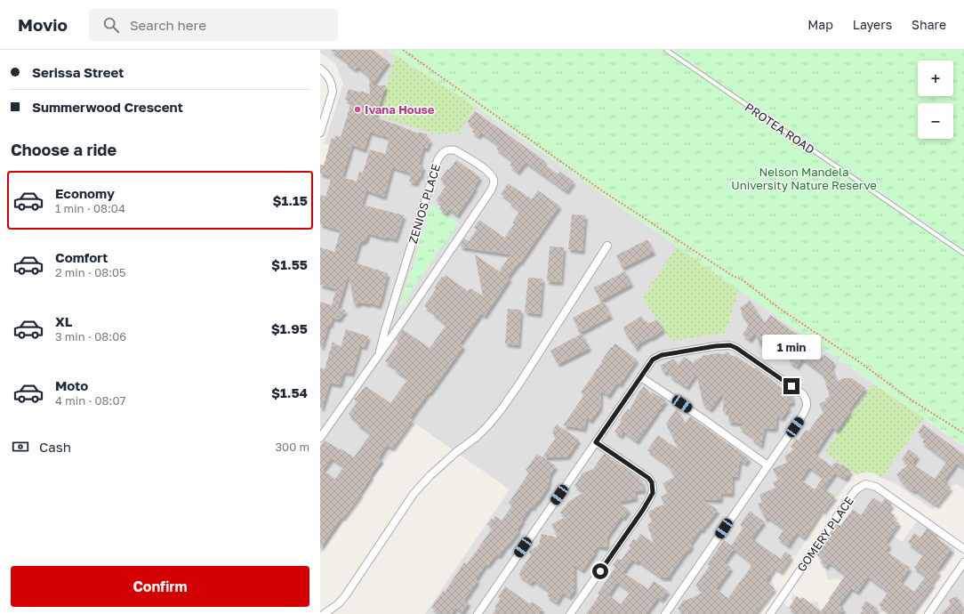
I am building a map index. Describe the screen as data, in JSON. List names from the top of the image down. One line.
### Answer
{"streets":{"street":["ZENIOS PLACE","GOMERY PLACE"],"lane":["PROTEA ROAD"]},"parks":["Nelson Mandela University Nature Reserve"],"places":["Ivana House"],"page":{"header":"Movio","search":"Search here","nav":["Map","Layers","Share"],"banner":["Serissa Street","Summerwood Crescent"],"map_buttons":["+","−"],"heading":"Choose a ride","list":[{"name":"Economy","note":"1 min · 08:04","value":"$1.15"},{"name":"Comfort","note":"2 min · 08:05","value":"$1.55"},{"name":"XL","note":"3 min · 08:06","value":"$1.95"},{"name":"Moto","note":"4 min · 08:07","value":"$1.54"}],"bubble":"1 min","pay":["Cash","300 m"],"buttons":"Confirm"}}
